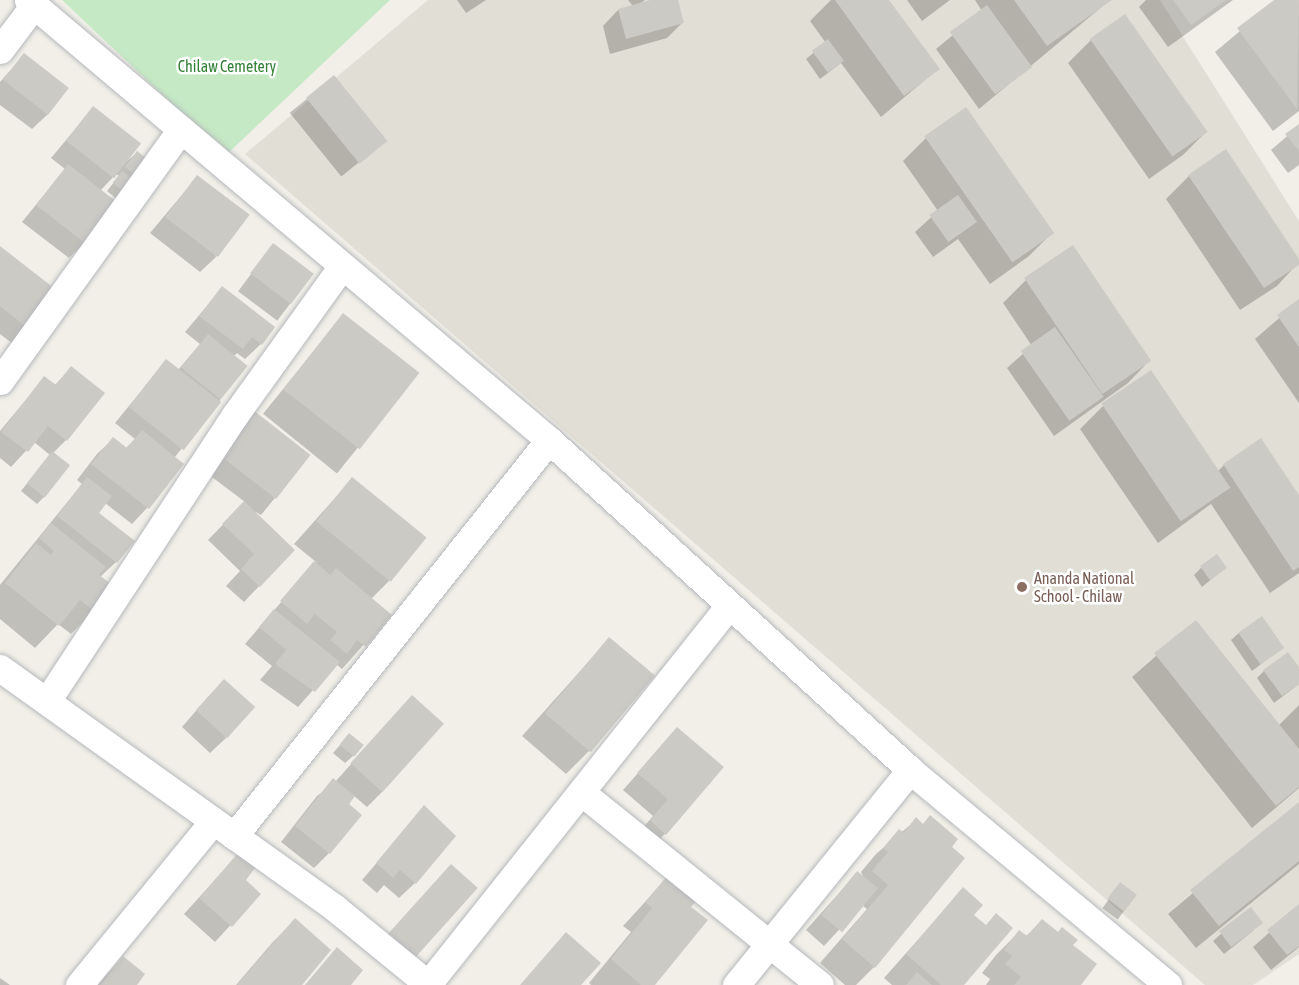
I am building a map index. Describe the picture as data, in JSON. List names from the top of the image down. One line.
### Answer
{"parks":["Chilaw Cemetery"],"places":["Ananda National School - Chilaw"]}
